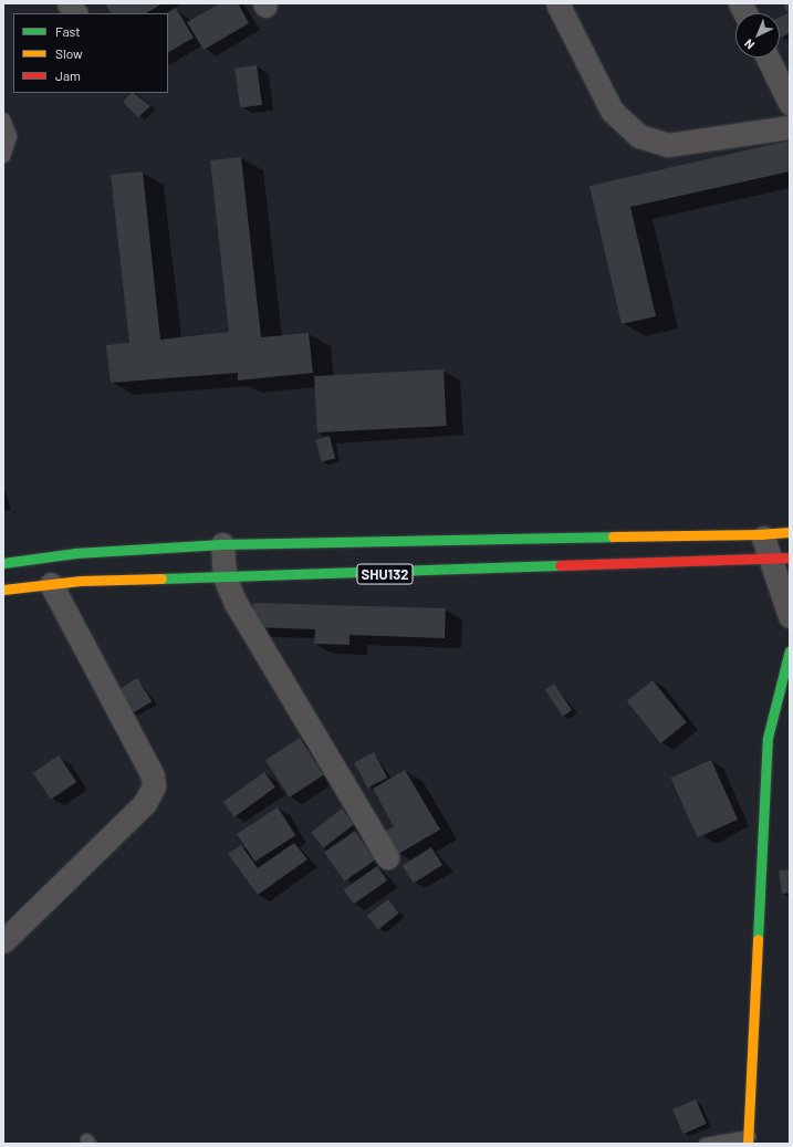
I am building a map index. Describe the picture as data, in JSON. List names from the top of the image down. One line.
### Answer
{"streets":{"main road":["SHU132"]},"legend":["Fast","Slow","Jam"],"north":"bottom left"}
